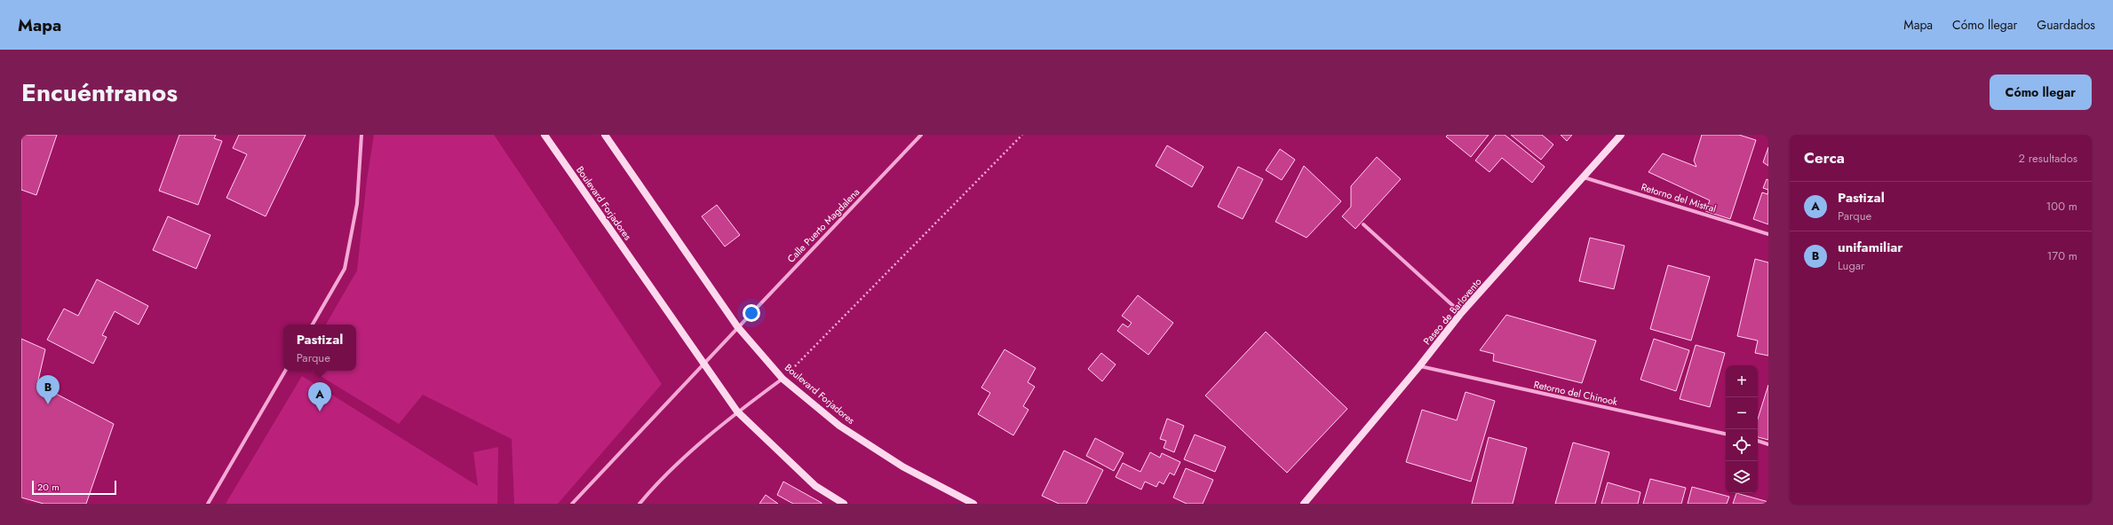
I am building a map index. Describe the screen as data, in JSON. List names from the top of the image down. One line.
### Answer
{"streets":{"main road":["Boulevard Forjadores","Paseo de Barlovento"],"street":["Retorno del Mistral","Calle Puerto Magdalena","Retorno del Chinook"]},"crossings":[["Retorno del Mistral","Paseo de Barlovento"],["Boulevard Forjadores","Calle Puerto Magdalena"],["Paseo de Barlovento","Retorno del Chinook"]],"scale_bar":"20 m","page":{"header":"Mapa","nav":["Mapa","Cómo llegar","Guardados"],"title":"Encuéntranos","buttons":"Cómo llegar","heading":["Cerca","2 resultados"],"list":[{"mark":"A","name":"Pastizal","note":"Parque","value":"100 m"},{"mark":"B","name":"unifamiliar","note":"Lugar","value":"170 m"}],"popup":["Pastizal","Parque"],"map_buttons":["+","−"],"pins":["B","A"],"scale":"20 m"}}
